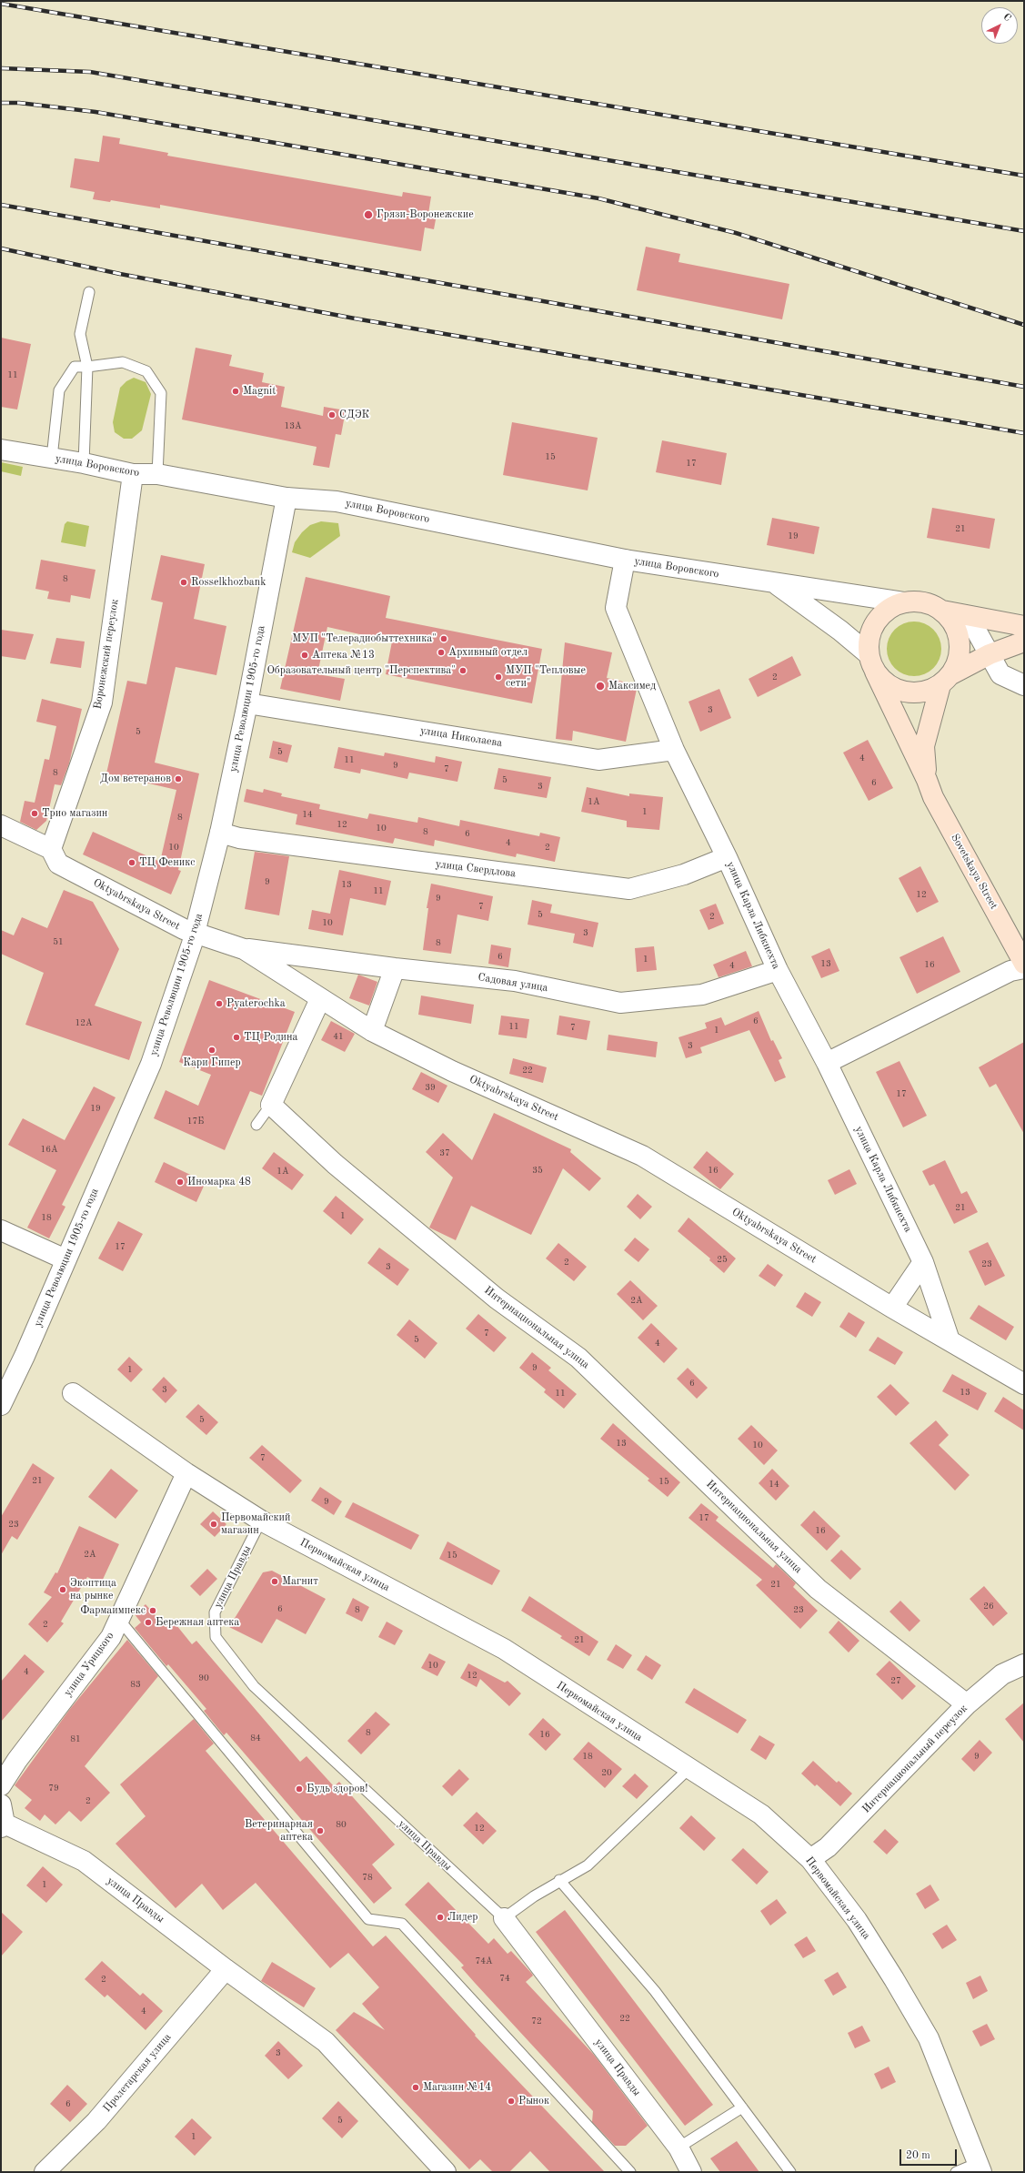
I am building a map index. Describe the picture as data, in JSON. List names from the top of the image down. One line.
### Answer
{"streets":{"main road":["Sovetskaya Street"],"street":["улица Воровского","Воронежский переулок","улица Революции 1905-го года","улица Николаева","улица Свердлова","Oktyabrskaya Street","улица Карла Либкнехта","Садовая улица","Интернациональная улица","Первомайская улица","улица Правды","улица Урицкого","Интернациональный переулок","Пролетарская улица"]},"crossings":[["улица Воровского","Воронежский переулок"],["улица Воровского","улица Революции 1905-го года"],["улица Воровского","Sovetskaya Street"],["улица Воровского","улица Карла Либкнехта"],["Воронежский переулок","Oktyabrskaya Street"],["улица Революции 1905-го года","улица Николаева"],["улица Революции 1905-го года","улица Свердлова"],["улица Революции 1905-го года","Oktyabrskaya Street"],["улица Николаева","улица Карла Либкнехта"],["улица Свердлова","улица Карла Либкнехта"],["Oktyabrskaya Street","улица Карла Либкнехта"],["Oktyabrskaya Street","Садовая улица"],["улица Карла Либкнехта","Садовая улица"],["Интернациональная улица","Интернациональный переулок"],["Первомайская улица","улица Правды"],["Первомайская улица","улица Урицкого"],["Первомайская улица","Интернациональный переулок"],["улица Правды","Пролетарская улица"]],"places":["Грязи-Воронежские","Magnit","СДЭК","Rosselkhozbank","МУП \"Телерадиобыттехника\"","Архивный отдел","Аптека №13","Образовательный центр \"Перспектива\"","МУП \"Тепловые сети\"","Максимед","Дом ветеранов","Трио магазин","ТЦ Феникс","Pyaterochka","ТЦ Родина","Кари Гипер","Иномарка 48","Первомайский магазин","Магнит","Экоптица на рынке","Фармаимпекс","Бережная аптека","Будь здоров!","Ветеринарная аптека","Лидер","Магазин №14","Рынок"],"house_numbers":["11","13А","15","17","21","19","8","2","3","5","5","4","11","9","7","8","5","6","3","1А","1","14","8","12","10","8","6","4","10","2","9","13","11","12","9","7","5","2","10","3","51","8","6","1","13","16","4","6","12А","11","7","1","41","3","22","39","17","19","17Б","16А","37","35","16","1А","21","1","18","17","25","2","23","3","2А","7","5","4","9","1","6","3","13","11","5","13","10","7","21","15","14","9","17","23","16","2А","15","21","26","6","8","23","2","21","10","4","12","90","27","83","8","16","84","81","18","9","20","79","2","80","12","78","1","74А","74","2","4","22","72","3","6","5","1"],"scale_bar":"20 m","north":"top right"}
